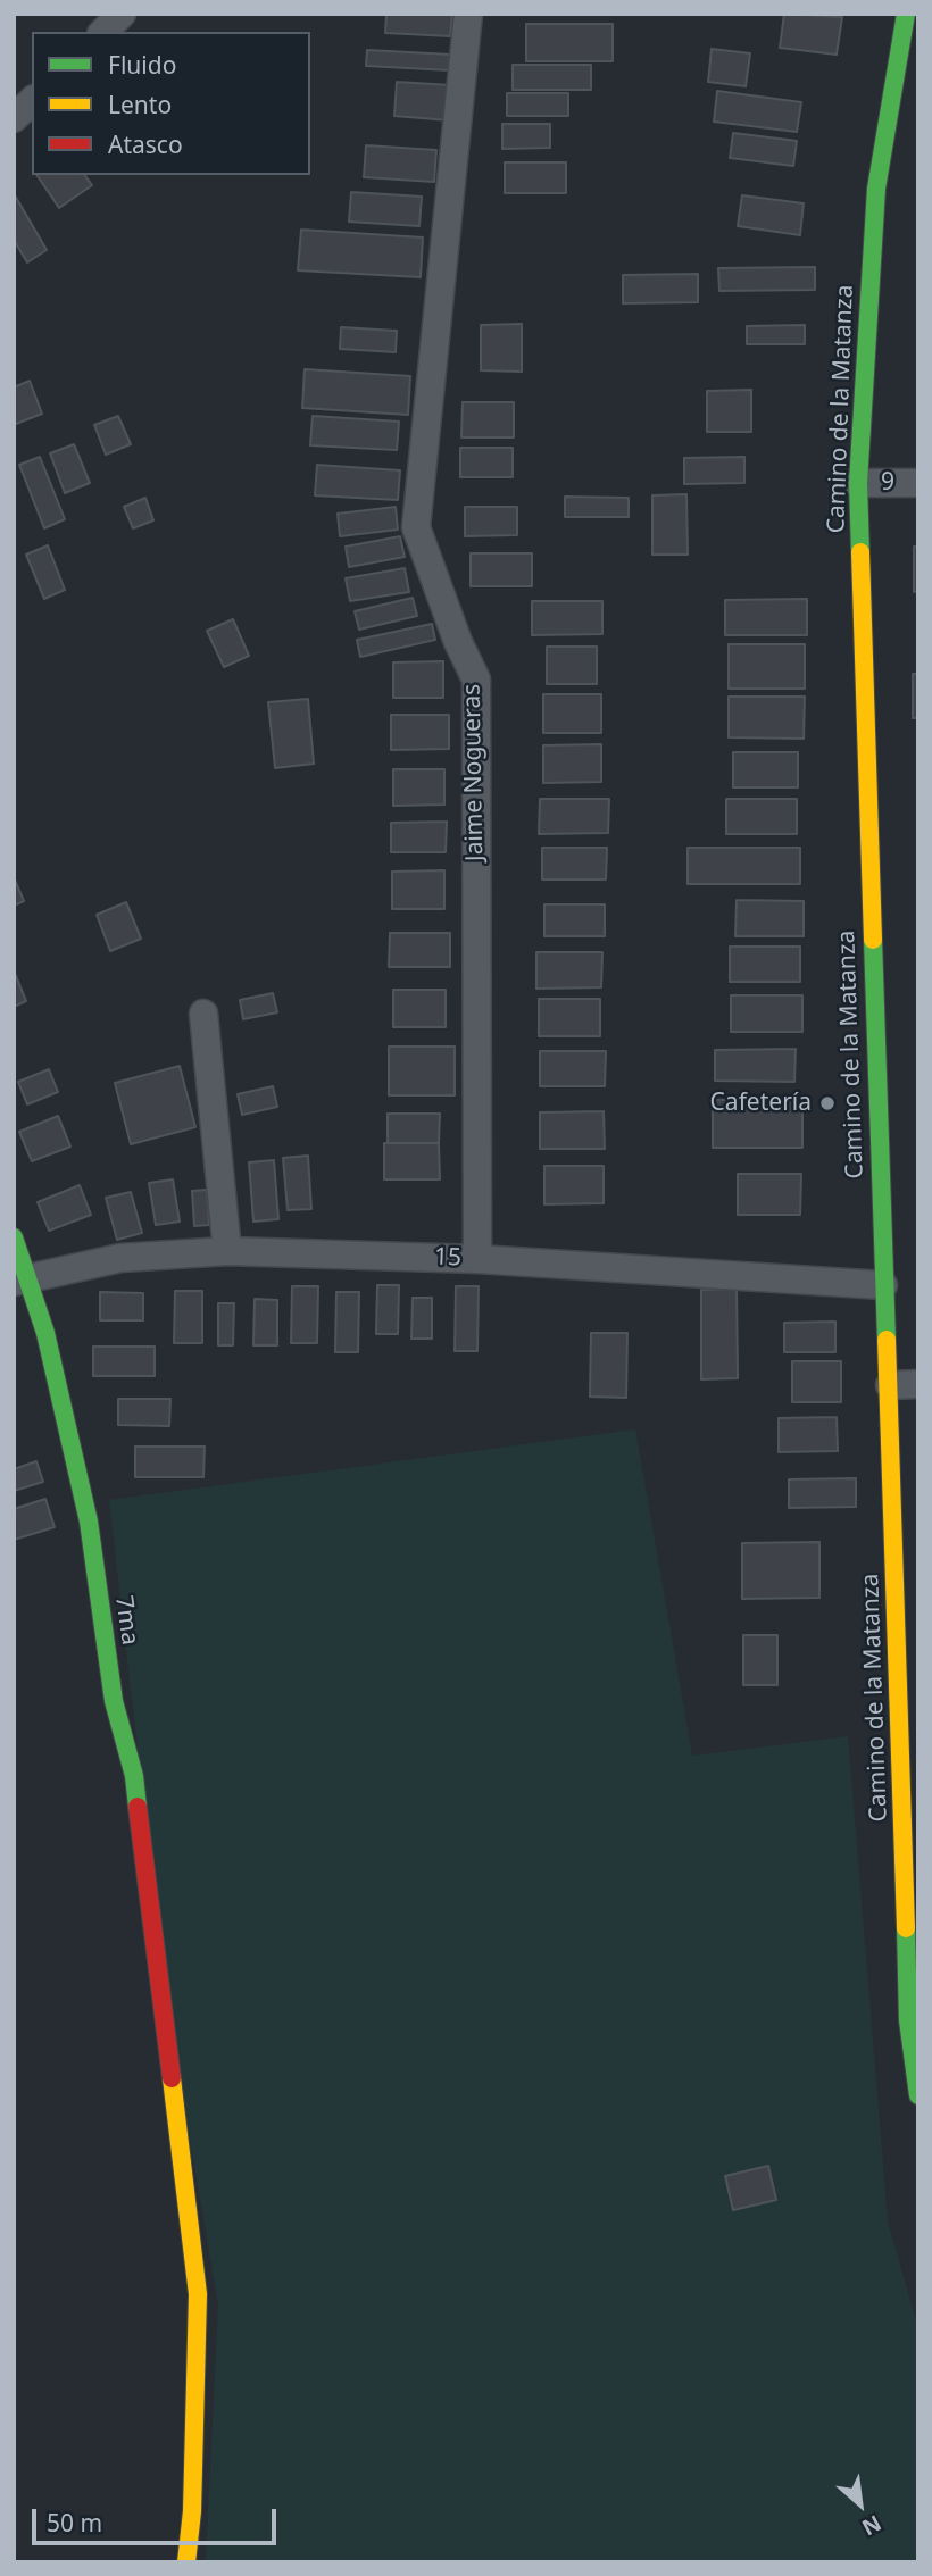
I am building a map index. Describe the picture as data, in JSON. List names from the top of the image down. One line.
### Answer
{"streets":{"main road":["Camino de la Matanza","7ma"],"street":["9","Jaime Nogueras","15"]},"crossings":[["Camino de la Matanza","9"],["Camino de la Matanza","15"],["Jaime Nogueras","15"],["15","7ma"]],"places":["Cafetería"],"legend":["Fluido","Lento","Atasco"],"scale_bar":"50 m","north":"bottom right"}
